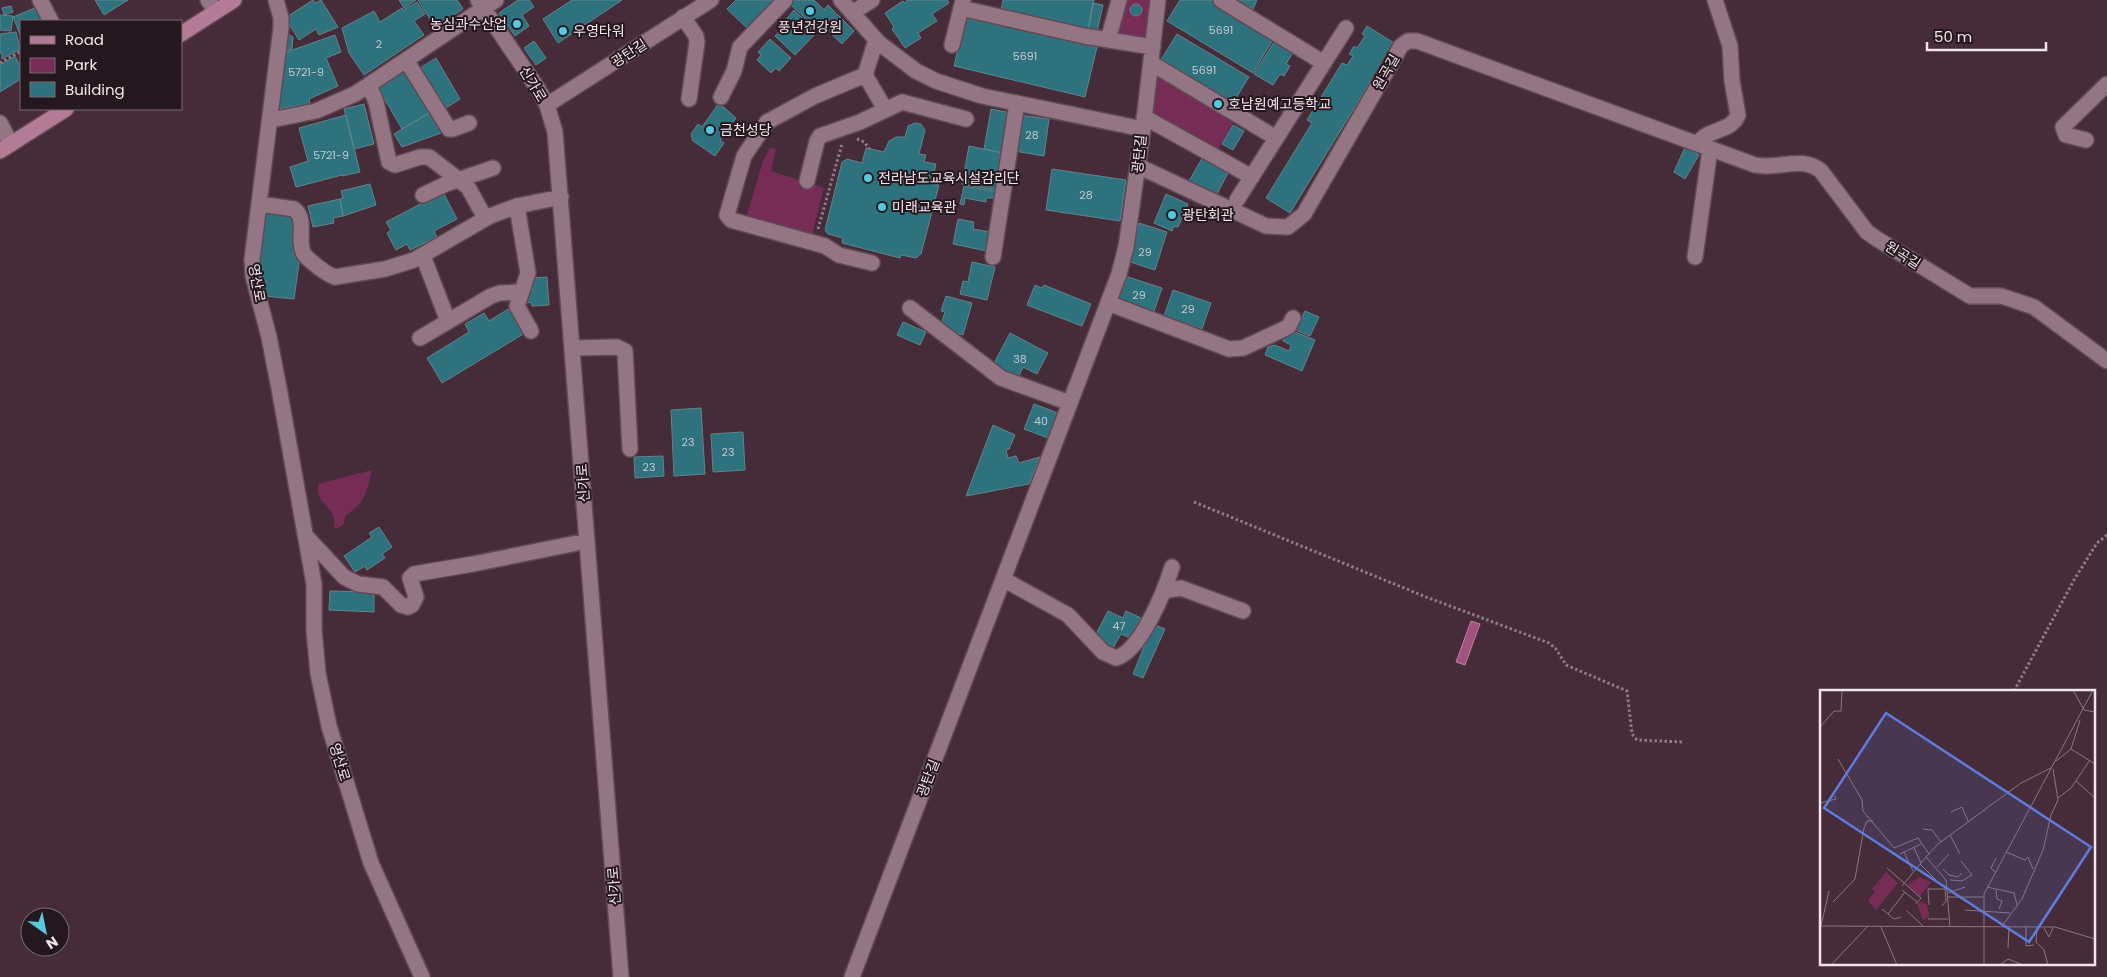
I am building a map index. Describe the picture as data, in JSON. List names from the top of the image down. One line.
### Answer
{"streets":{"street":["광탄길","원곡길","신가로","영산로"]},"crossings":[["광탄길","원곡길"],["광탄길","신가로"],["신가로","영산로"]],"places":["풍년건강원","농심과수산업","우영타워","호남원예고등학교","금천성당","전라남도교육시설감리단","미래교육관","광탄회관"],"house_numbers":["5691","2","5691","5691","5721-9","28","5721-9","28","29","29","29","38","40","23","23","23","47"],"legend":["Road","Park","Building"],"scale_bar":"50 m","north":"bottom right"}
